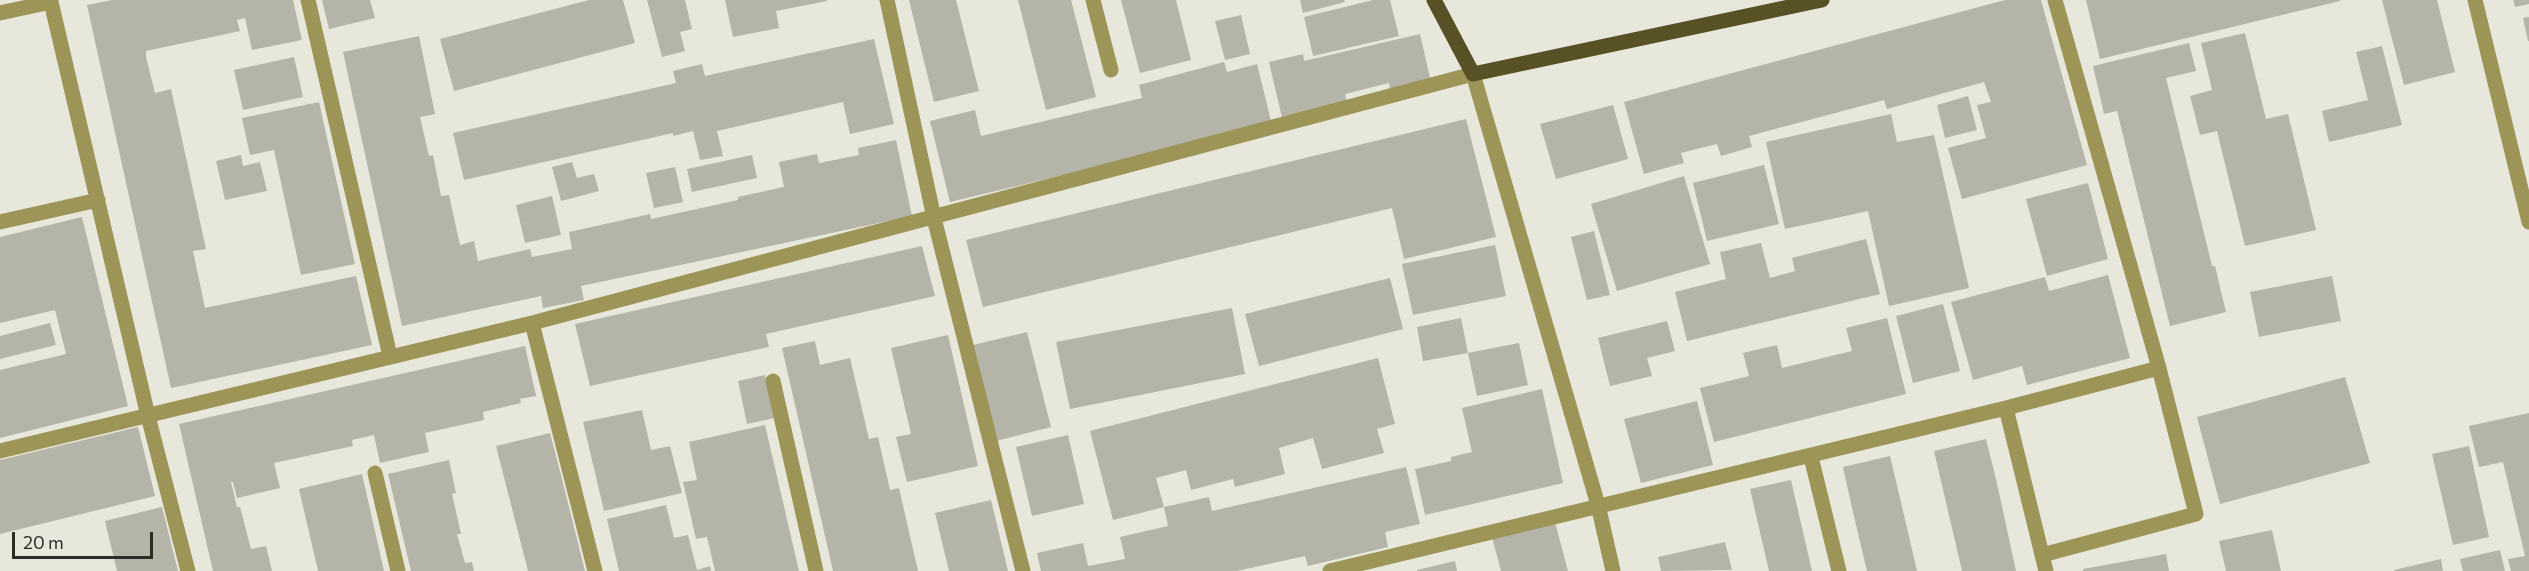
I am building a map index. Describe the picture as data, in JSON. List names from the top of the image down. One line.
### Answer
{"scale_bar":"20 m"}
